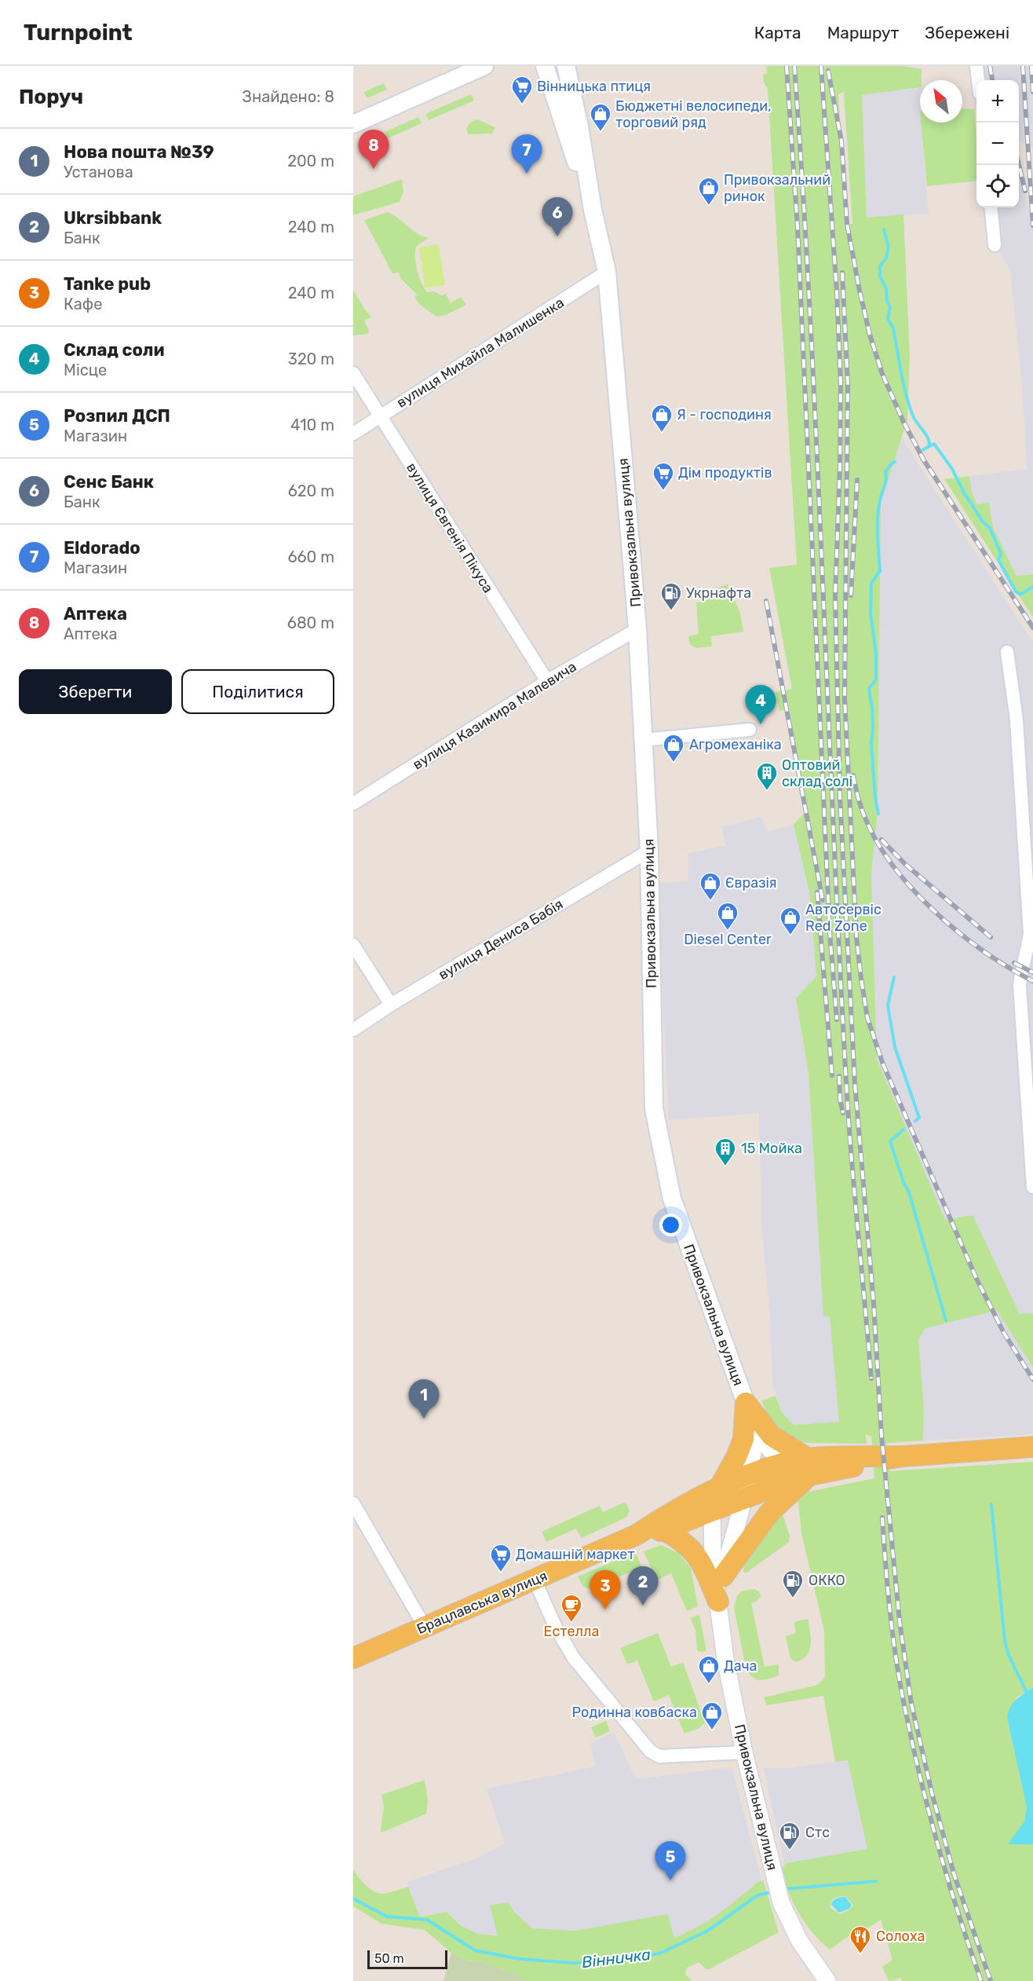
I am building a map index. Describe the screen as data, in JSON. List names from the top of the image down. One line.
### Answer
{"streets":{"main road":["Привокзальна вулиця","Брацлавська вулиця"],"street":["вулиця Михайла Малишенка","вулиця Євгенія Пікуса","вулиця Казимира Малевича","вулиця Дениса Бабія"]},"crossings":[["вулиця Михайла Малишенка","вулиця Євгенія Пікуса"],["вулиця Михайла Малишенка","Привокзальна вулиця"],["вулиця Євгенія Пікуса","вулиця Казимира Малевича"],["Привокзальна вулиця","вулиця Казимира Малевича"],["Привокзальна вулиця","вулиця Дениса Бабія"],["Привокзальна вулиця","Брацлавська вулиця"]],"water":["Вінничка"],"places":{"supermarket":["Вінницька птиця","Дім продуктів","Домашній маркет"],"shop":["Бюджетні велосипеди, торговий ряд","Привокзальний ринок","Я - господиня","Агромеханіка","Євразія","Diesel Center","Автосервіс Red Zone","Дача","Родинна ковбаска"],"fuel station":["Укрнафта","ОККО","Стс"],"building":["Оптовий склад солі","15 Мойка"],"cafe":["Естелла"],"restaurant":["Солоха"]},"scale_bar":"50 m","north":"top left","page":{"header":"Turnpoint","nav":["Карта","Маршрут","Збережені"],"heading":["Поруч","Знайдено: 8"],"map_buttons":["+","−"],"list":[{"mark":"1","name":"Нова пошта №39","note":"Установа","value":"200 m"},{"mark":"2","name":"Ukrsibbank","note":"Банк","value":"240 m"},{"mark":"3","name":"Tanke pub","note":"Кафе","value":"240 m"},{"mark":"4","name":"Склад соли","note":"Місце","value":"320 m"},{"mark":"5","name":"Розпил ДСП","note":"Магазин","value":"410 m"},{"mark":"6","name":"Сенс Банк","note":"Банк","value":"620 m"},{"mark":"7","name":"Eldorado","note":"Магазин","value":"660 m"},{"mark":"8","name":"Аптека","note":"Аптека","value":"680 m"}],"pins":["8","7","6","4","1","2","3","5"],"buttons":["Зберегти","Поділитися"],"scale":"50 m"}}
